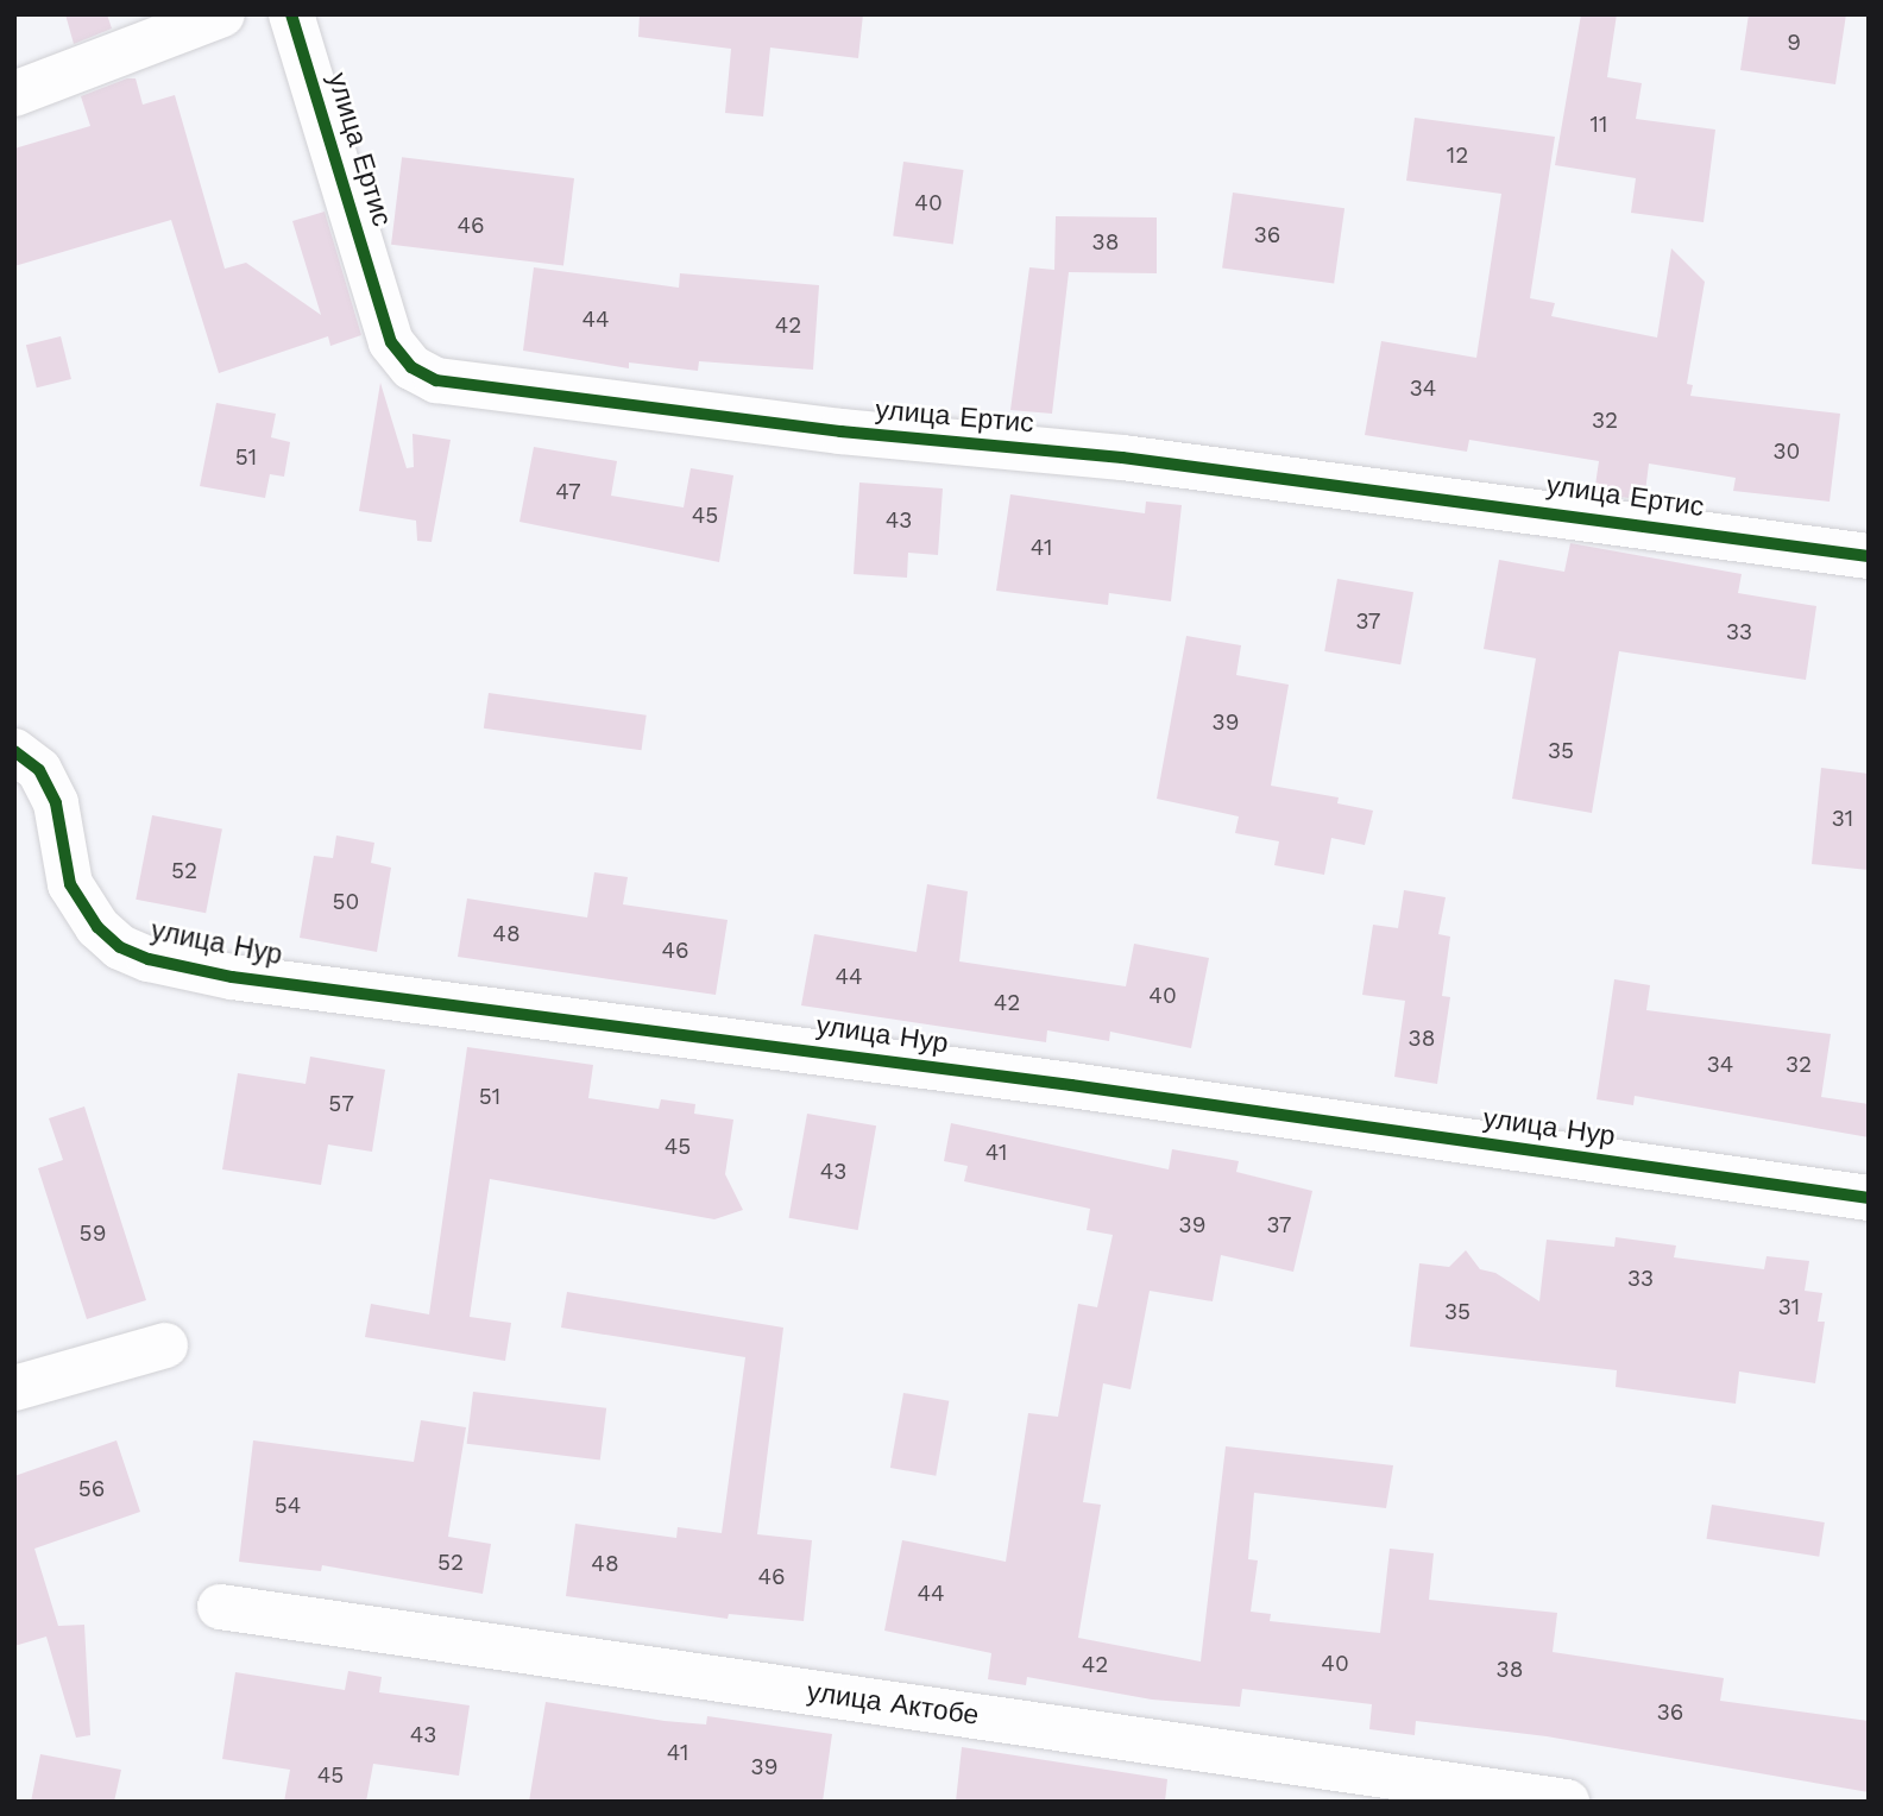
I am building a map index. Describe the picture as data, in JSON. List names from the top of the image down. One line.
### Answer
{"streets":{"street":["улица Ертис","улица Нур","улица Актобе"]},"house_numbers":["9","11","12","40","46","36","38","44","42","34","32","30","51","47","45","43","41","37","33","39","35","31","52","50","48","46","44","40","42","38","34","32","51","57","45","41","43","39","37","59","33","31","35","56","54","52","48","46","44","40","42","38","36","43","41","39","45"]}
